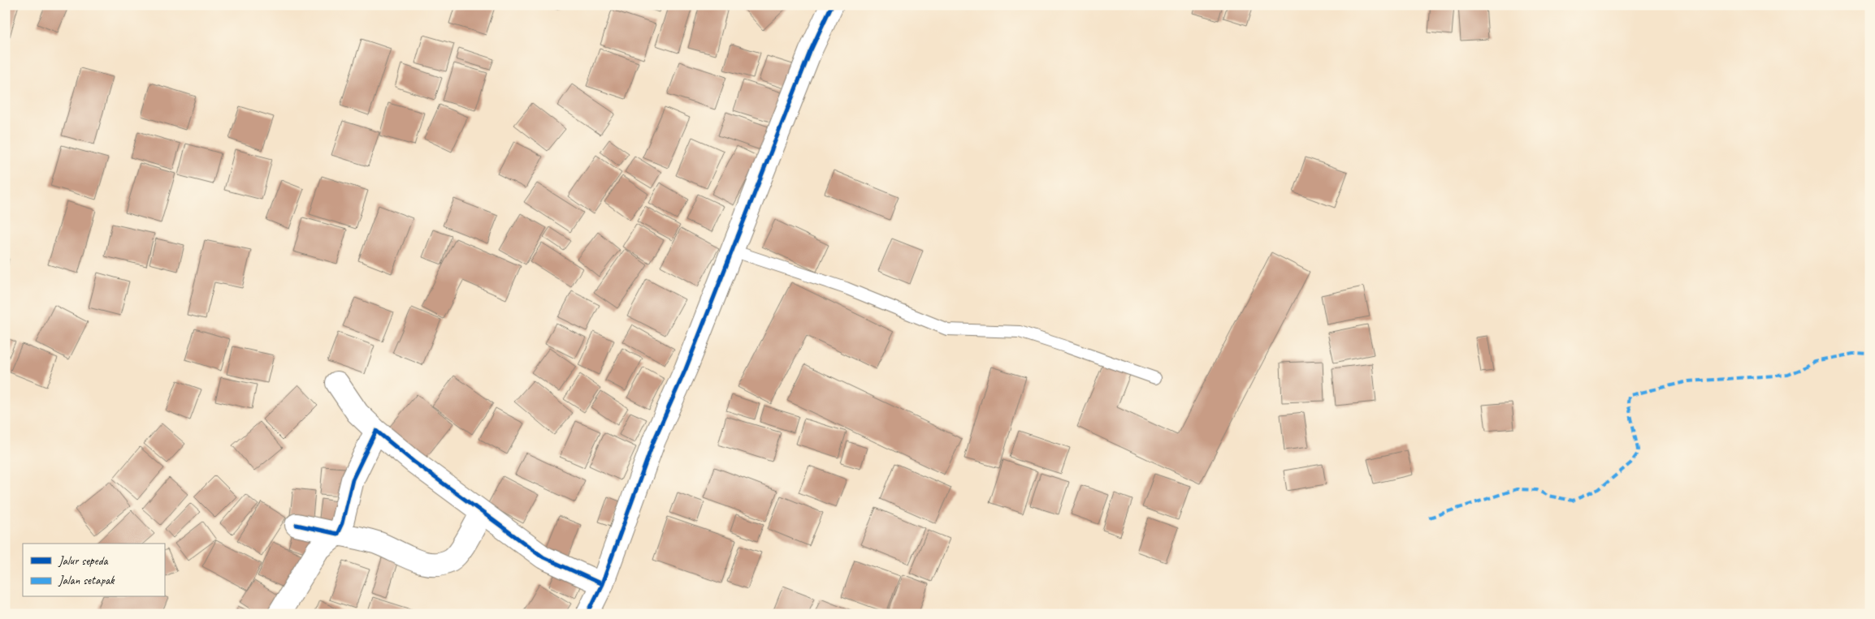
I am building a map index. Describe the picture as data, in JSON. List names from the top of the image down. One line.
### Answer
{"legend":["Jalur sepeda","Jalan setapak"]}
